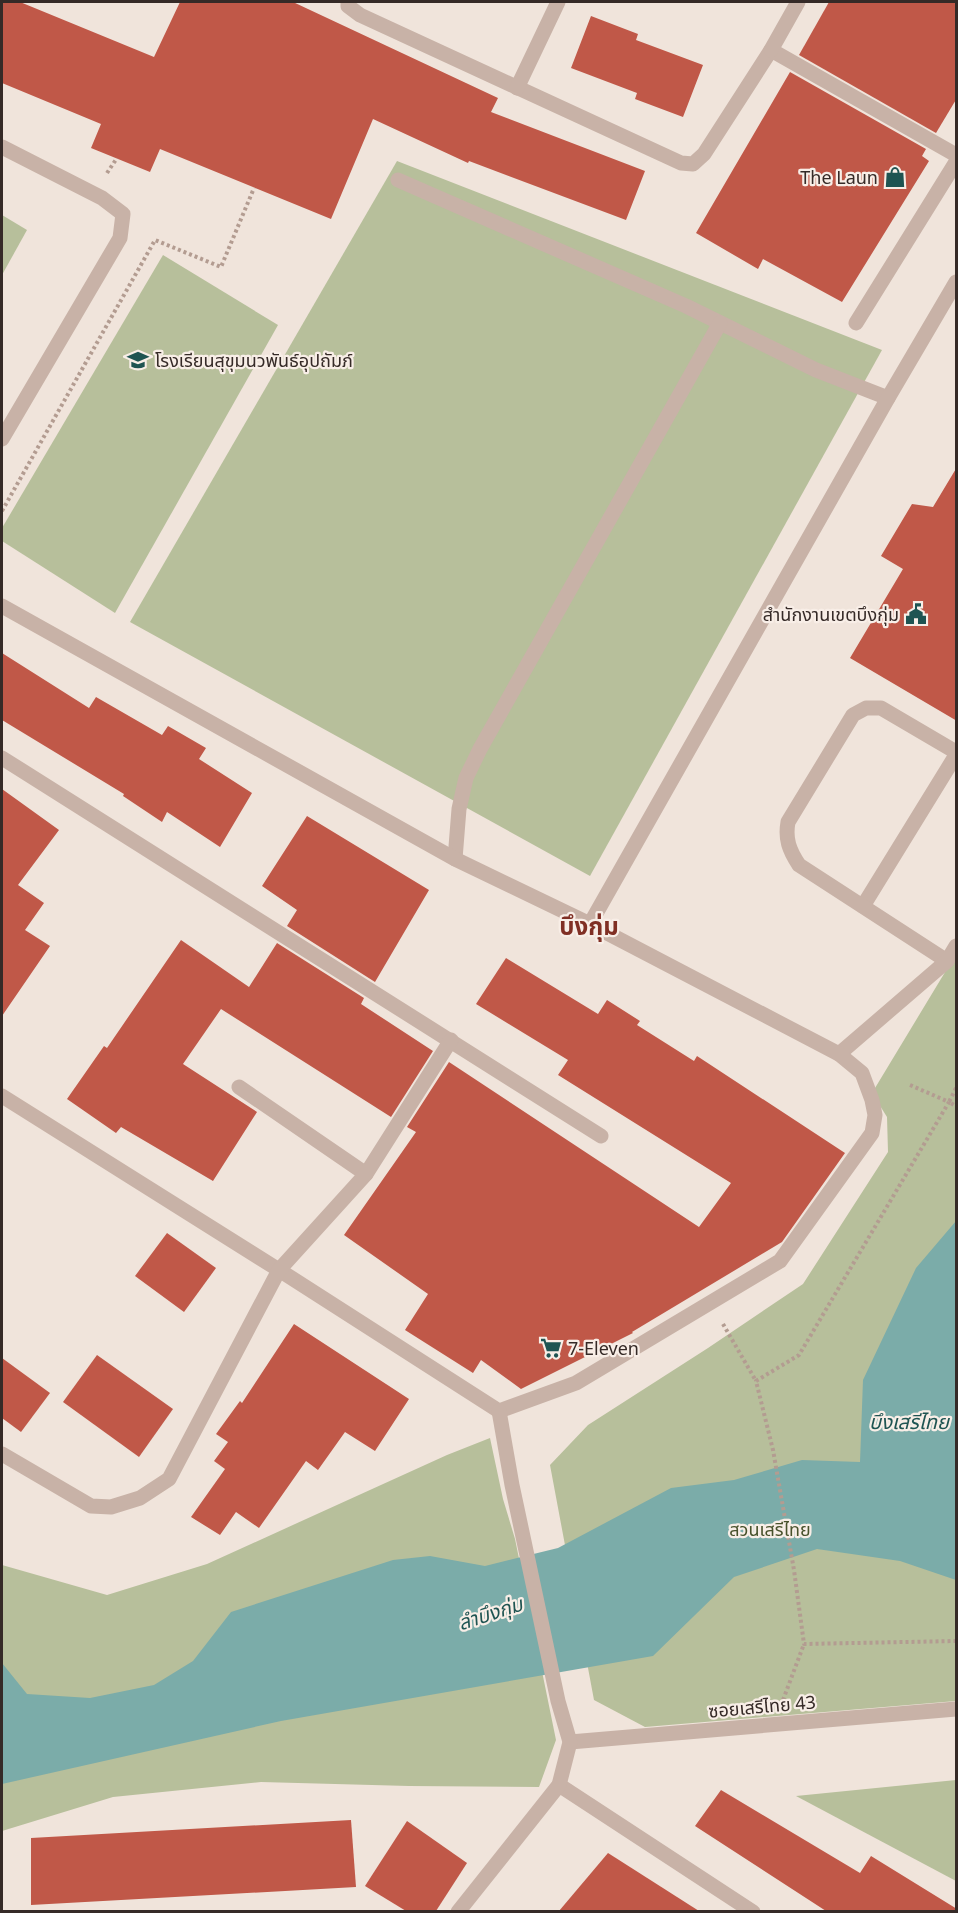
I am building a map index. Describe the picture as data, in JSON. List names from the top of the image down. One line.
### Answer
{"streets":{"street":["ซอยเสรีไทย 43"]},"districts":["บึงกุ่ม"],"water":["บึงเสรีไทย","ลำบึงกุ่ม"],"parks":["สวนเสรีไทย"],"places":{"shop":["The Laun"],"school or university":["โรงเรียนสุขุมนวพันธ์อุปถัมภ์"],"public building":["สำนักงานเขตบึงกุ่ม"],"supermarket":["7-Eleven"]}}
